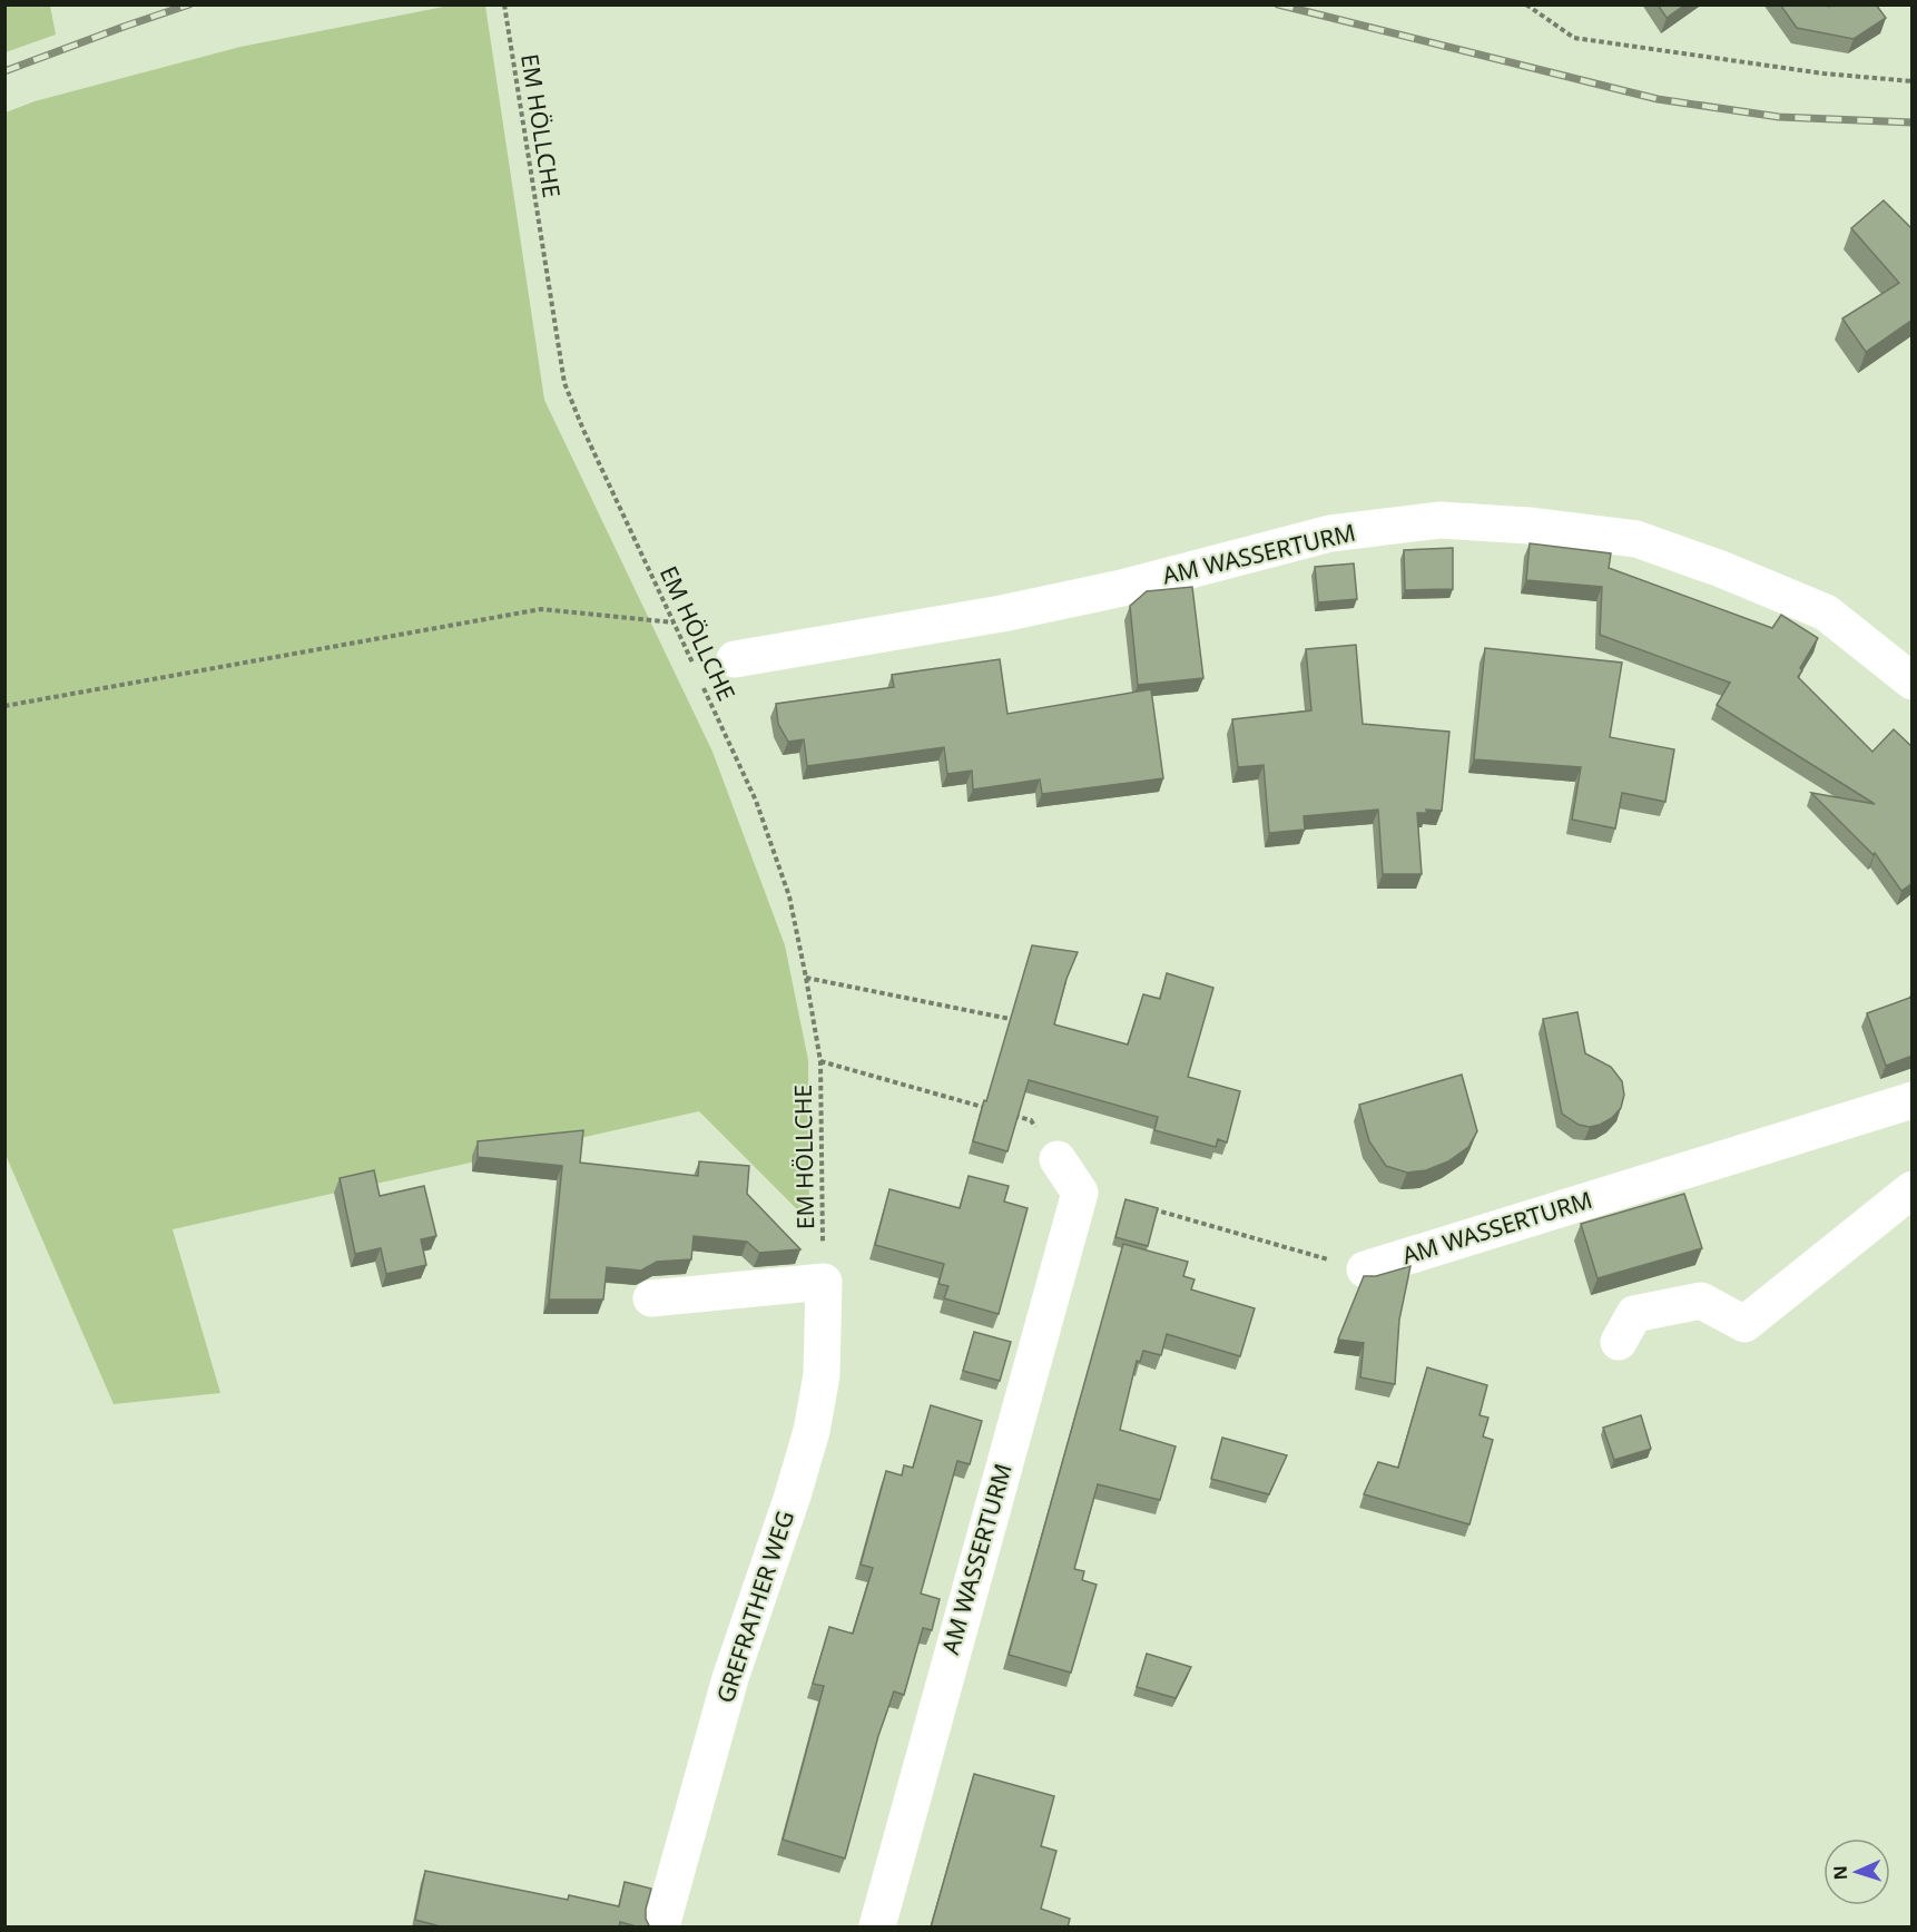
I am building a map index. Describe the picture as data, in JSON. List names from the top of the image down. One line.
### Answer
{"streets":{"street":["AM WASSERTURM","GREFRATHER WEG"],"path":["EM HÖLLCHE"]},"crossings":[["EM HÖLLCHE","GREFRATHER WEG"]],"north":"left"}
